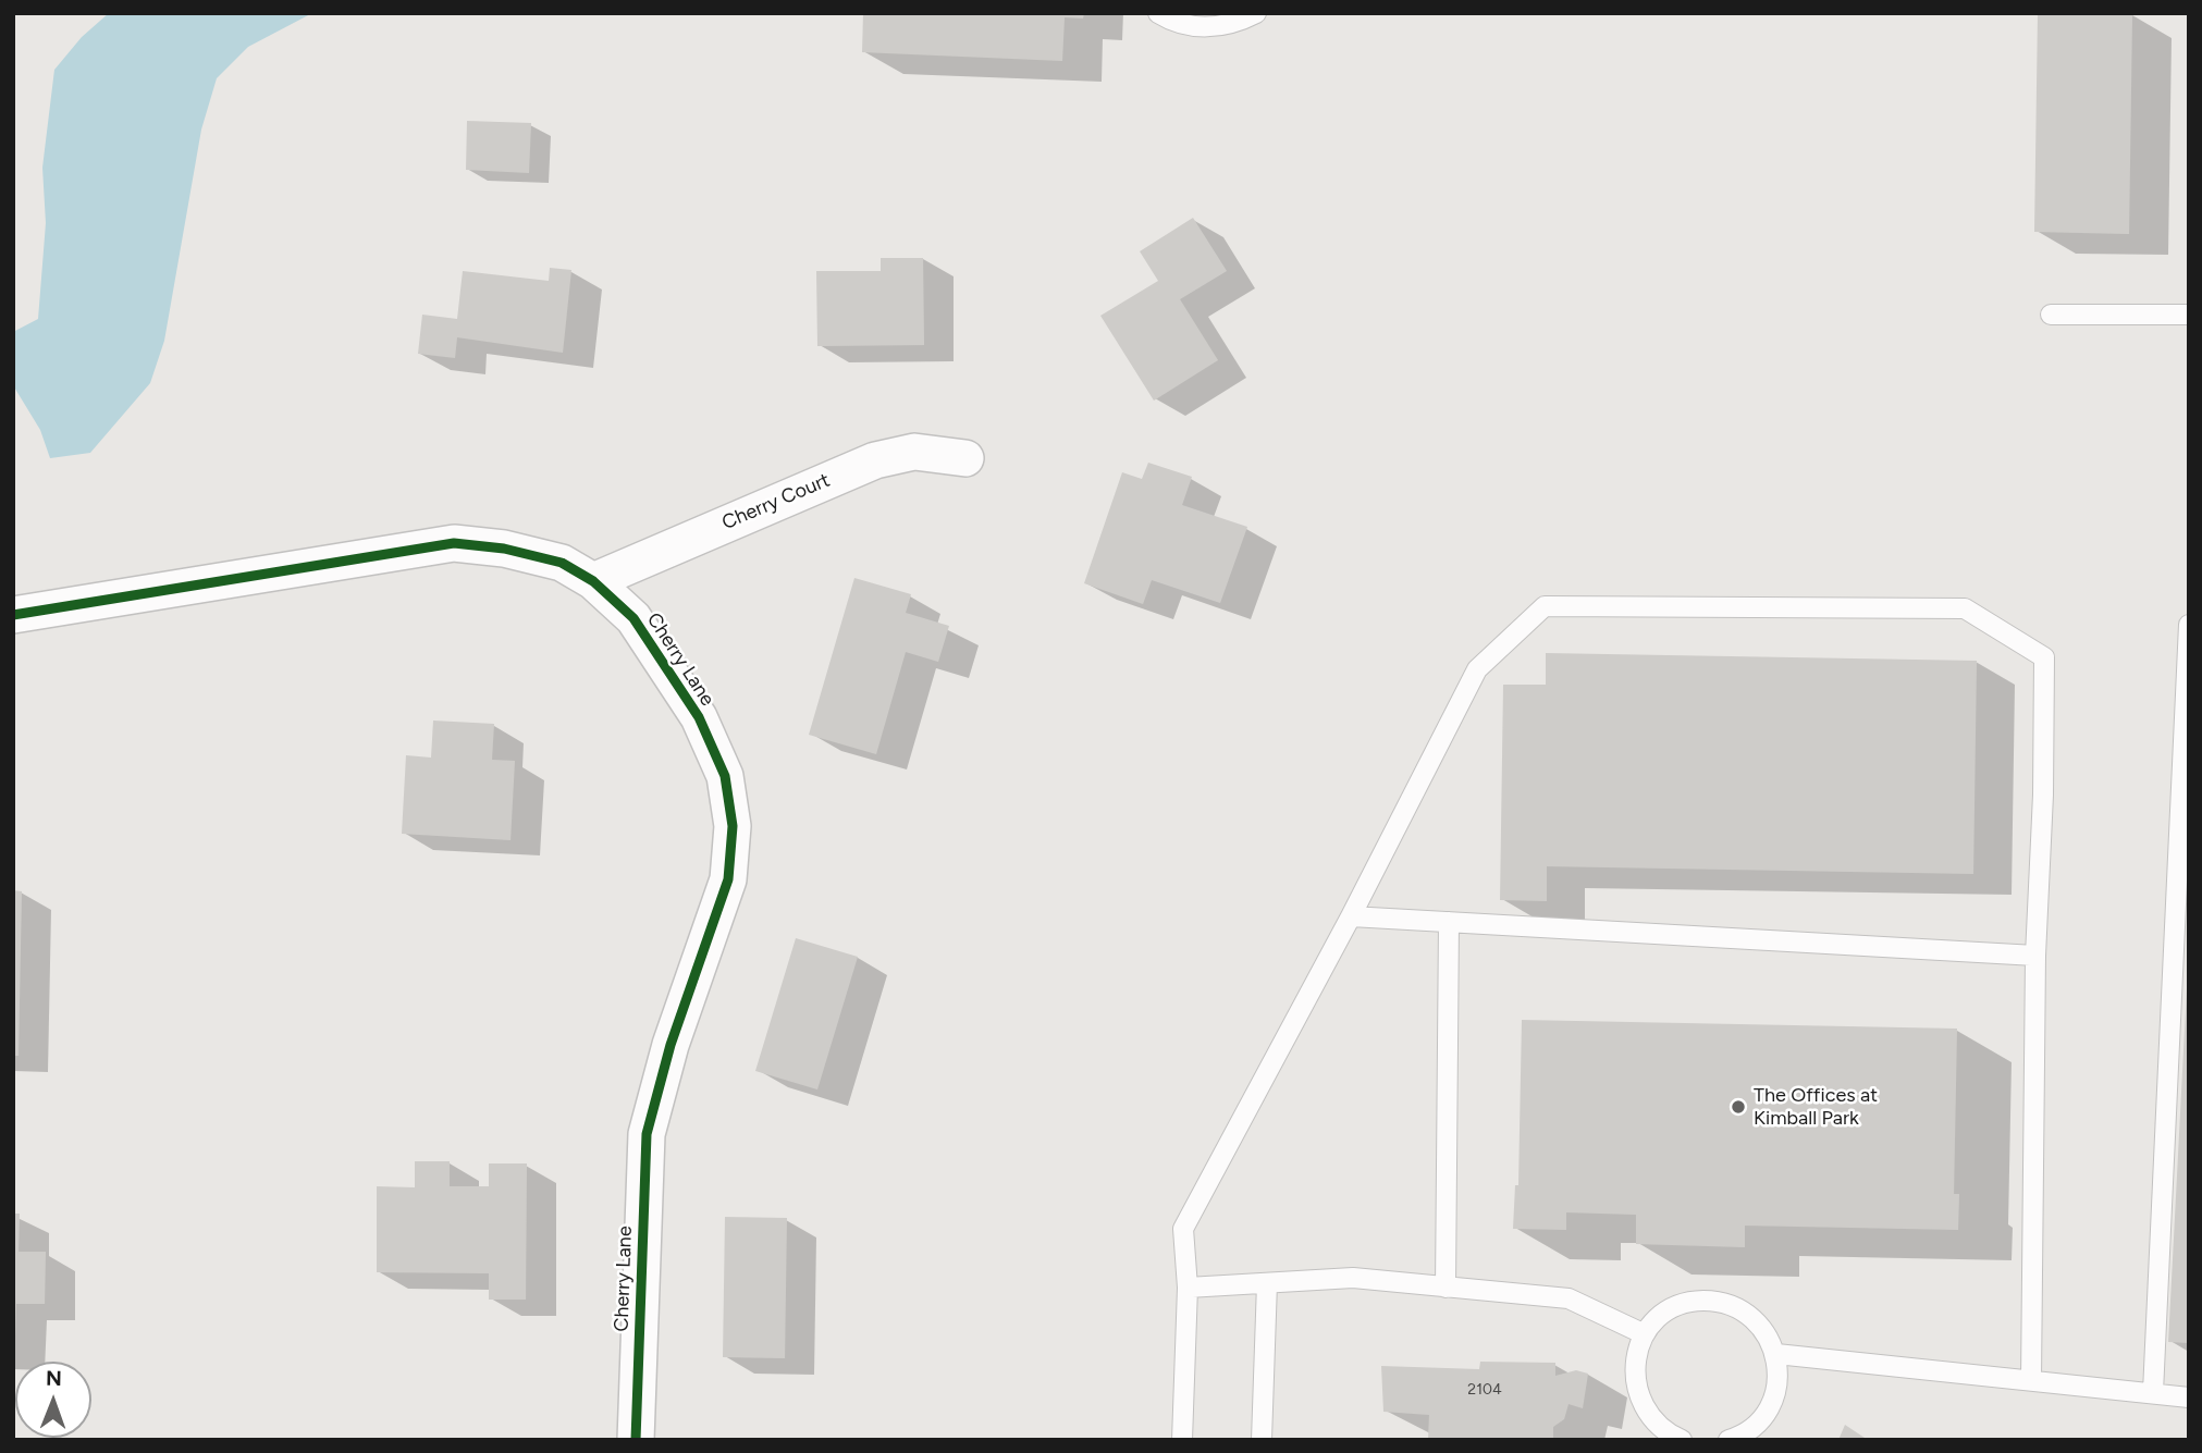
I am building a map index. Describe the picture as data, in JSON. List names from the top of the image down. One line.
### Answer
{"streets":{"street":["Cherry Court","Cherry Lane"]},"crossings":[["Cherry Court","Cherry Lane"]],"places":["The Offices at Kimball Park"],"house_numbers":["2104"],"north":"top"}
